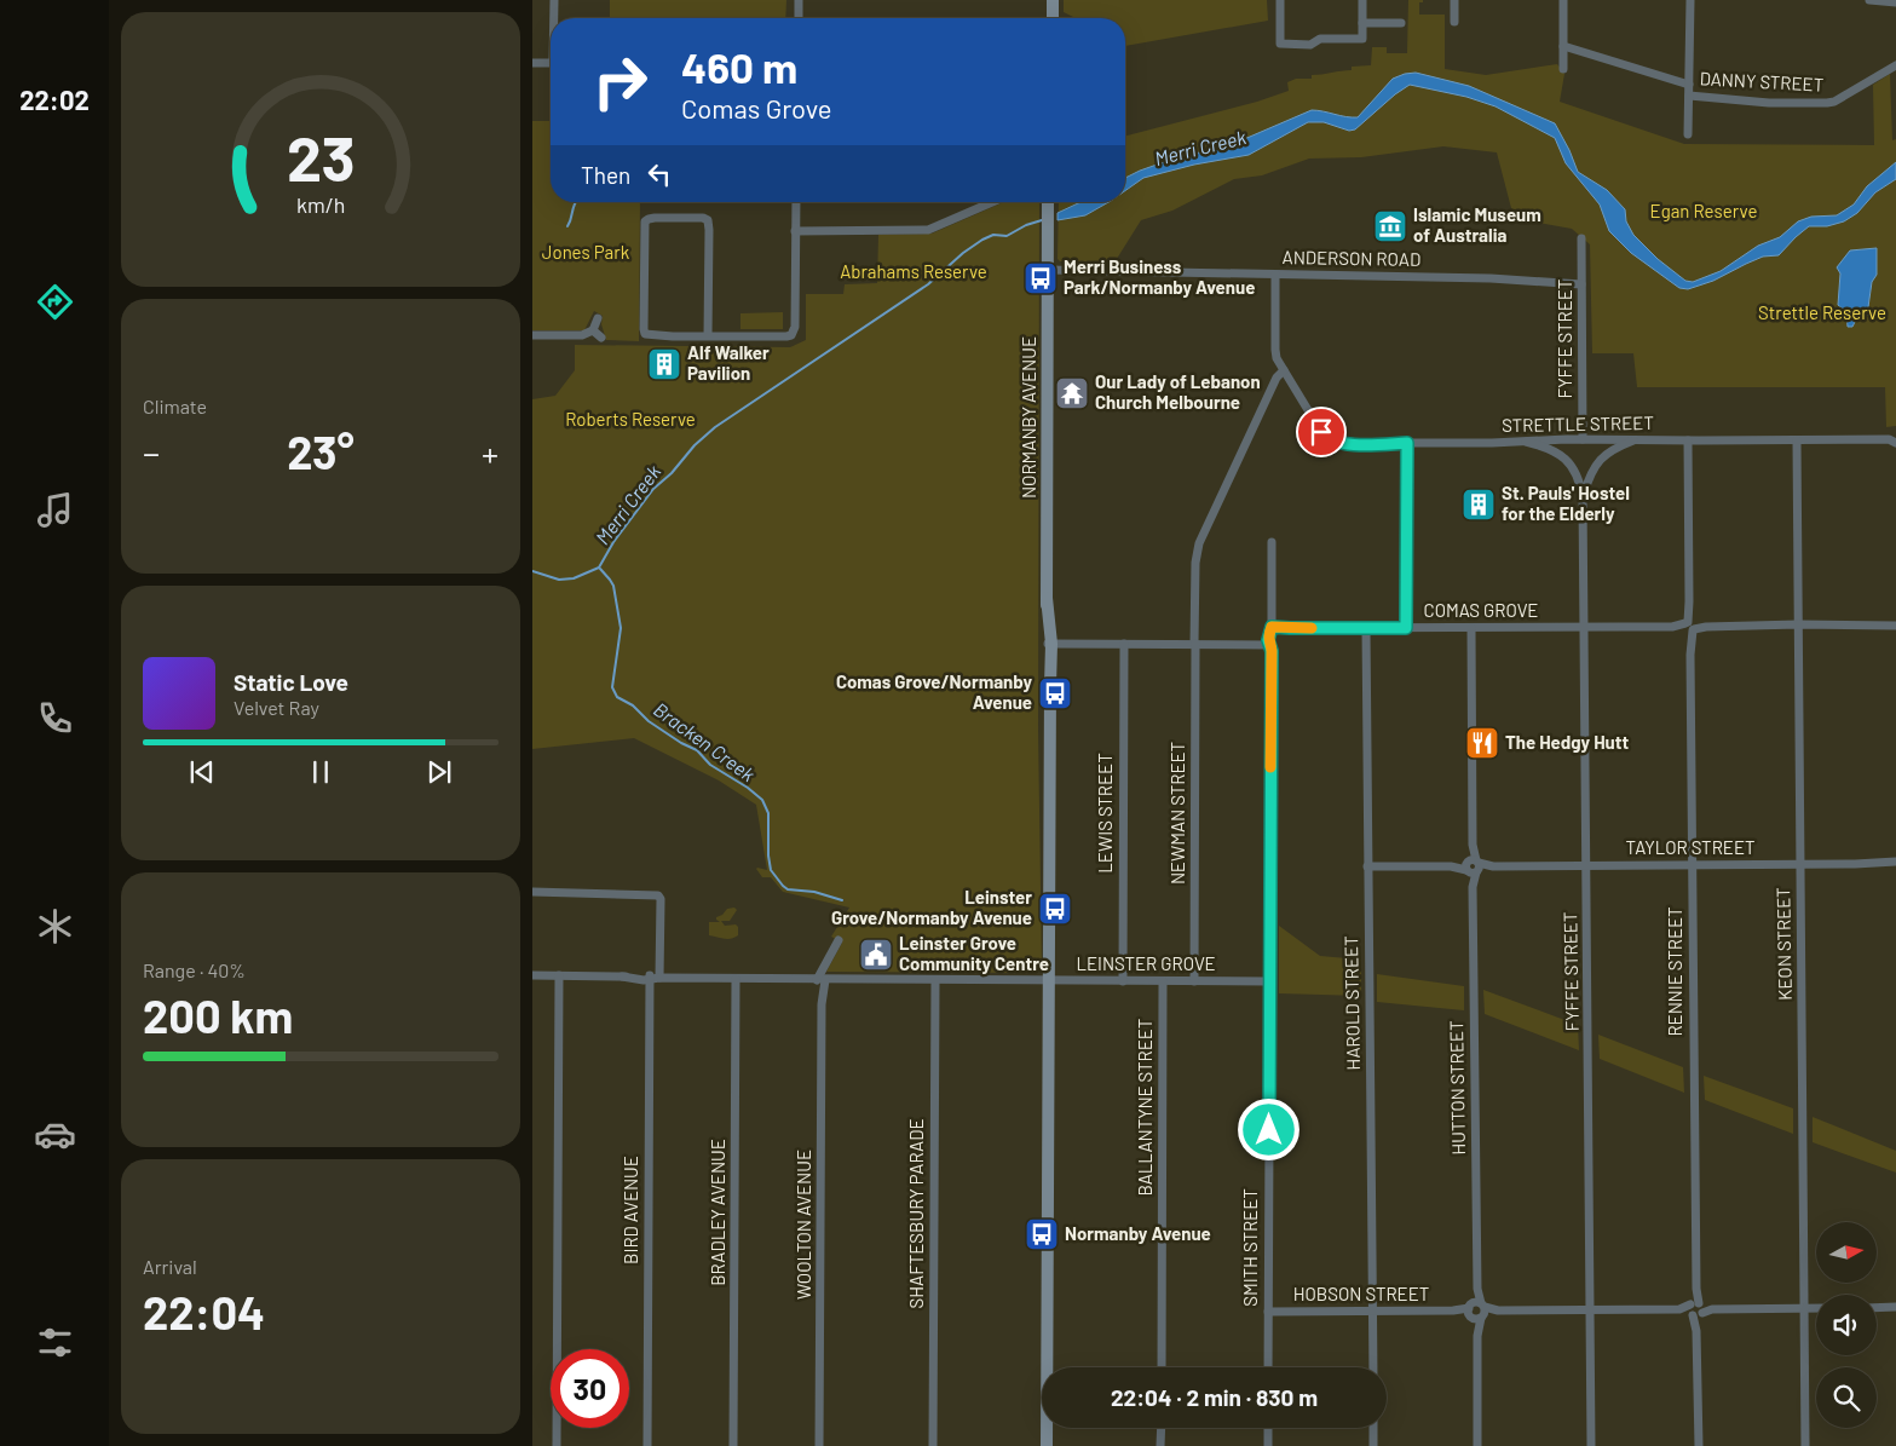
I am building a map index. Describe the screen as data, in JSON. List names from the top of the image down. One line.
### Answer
{"streets":{"main road":["NORMANBY AVENUE"],"street":["DANNY STREET","ANDERSON ROAD","FYFFE STREET","STRETTLE STREET","COMAS GROVE","LEWIS STREET","NEWMAN STREET","TAYLOR STREET","KEON STREET","LEINSTER GROVE","RENNIE STREET","HAROLD STREET","HUTTON STREET","BALLANTYNE STREET","BIRD AVENUE","BRADLEY AVENUE","SHAFTESBURY PARADE","WOOLTON AVENUE","SMITH STREET","HOBSON STREET"]},"crossings":[["ANDERSON ROAD","FYFFE STREET"],["ANDERSON ROAD","NORMANBY AVENUE"],["FYFFE STREET","STRETTLE STREET"],["FYFFE STREET","COMAS GROVE"],["FYFFE STREET","TAYLOR STREET"],["FYFFE STREET","HOBSON STREET"],["NORMANBY AVENUE","LEINSTER GROVE"],["STRETTLE STREET","KEON STREET"],["STRETTLE STREET","RENNIE STREET"],["COMAS GROVE","KEON STREET"],["COMAS GROVE","RENNIE STREET"],["COMAS GROVE","HAROLD STREET"],["COMAS GROVE","HUTTON STREET"],["COMAS GROVE","SMITH STREET"],["LEWIS STREET","LEINSTER GROVE"],["NEWMAN STREET","LEINSTER GROVE"],["TAYLOR STREET","KEON STREET"],["TAYLOR STREET","RENNIE STREET"],["TAYLOR STREET","HAROLD STREET"],["TAYLOR STREET","HUTTON STREET"],["KEON STREET","HOBSON STREET"],["LEINSTER GROVE","BALLANTYNE STREET"],["LEINSTER GROVE","BIRD AVENUE"],["LEINSTER GROVE","BRADLEY AVENUE"],["LEINSTER GROVE","SHAFTESBURY PARADE"],["LEINSTER GROVE","WOOLTON AVENUE"],["LEINSTER GROVE","SMITH STREET"],["RENNIE STREET","HOBSON STREET"],["HAROLD STREET","HOBSON STREET"],["HUTTON STREET","HOBSON STREET"],["SMITH STREET","HOBSON STREET"]],"water":["Merri Creek","Bracken Creek"],"parks":["Egan Reserve","Jones Park","Abrahams Reserve","Strettle Reserve","Roberts Reserve"],"places":{"museum":["Islamic Museum of Australia"],"bus stop":["Merri Business Park/Normanby Avenue","Comas Grove/Normanby Avenue","Leinster Grove/Normanby Avenue","Normanby Avenue"],"building":["Alf Walker Pavilion","St. Pauls' Hostel for the Elderly"],"temple":["Our Lady of Lebanon Church Melbourne"],"restaurant":["The Hedgy Hutt"],"public building":["Leinster Grove Community Centre"]},"north":"right","page":{"tabs":"22:02","turn":["460 m","Comas Grove"],"then":"Then","tile":["Climate",["Range · 40%","200 km"],["Arrival","22:04"]],"heat":["−","23°","+"],"song":["Static Love","Velvet Ray"],"limit":"30","trip":"22:04 · 2 min · 830 m","gauge":["23","km/h"]}}
